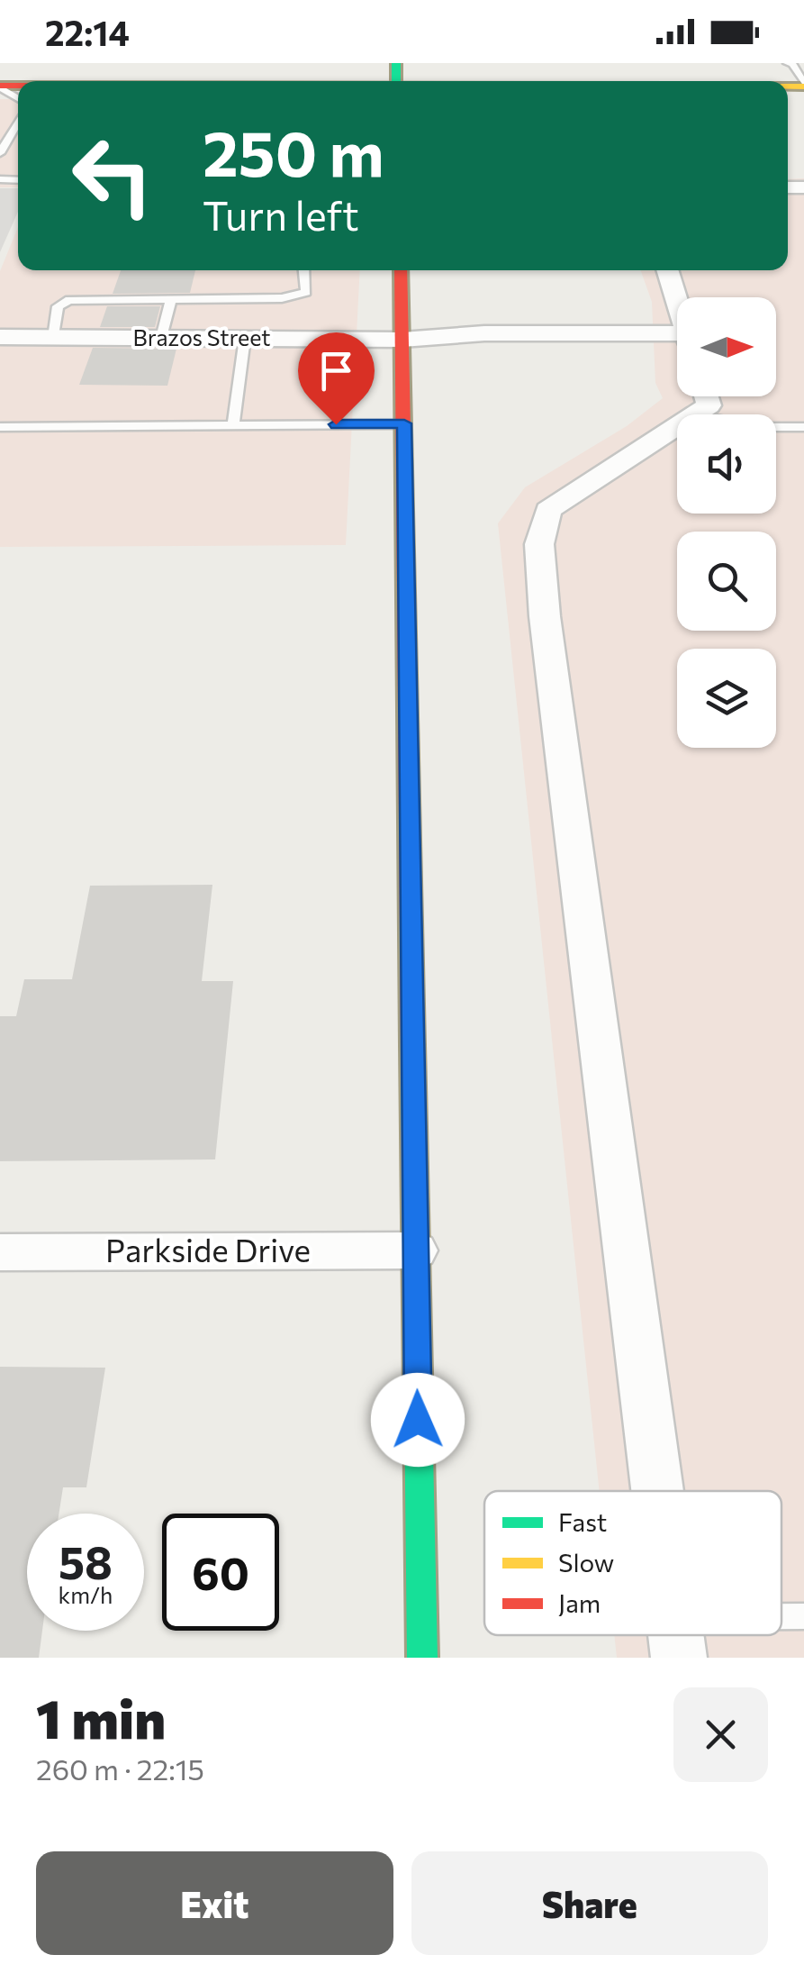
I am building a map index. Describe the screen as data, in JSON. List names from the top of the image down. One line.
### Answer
{"streets":{"street":["Brazos Street","Parkside Drive"]},"legend":["Fast","Slow","Jam"],"north":"right","page":{"status":"22:14","turn":["250 m","Turn left"],"speed":"58 km/h","limit":"60","heading":["1 min","260 m · 22:15"],"buttons":["Exit","Share"]}}
